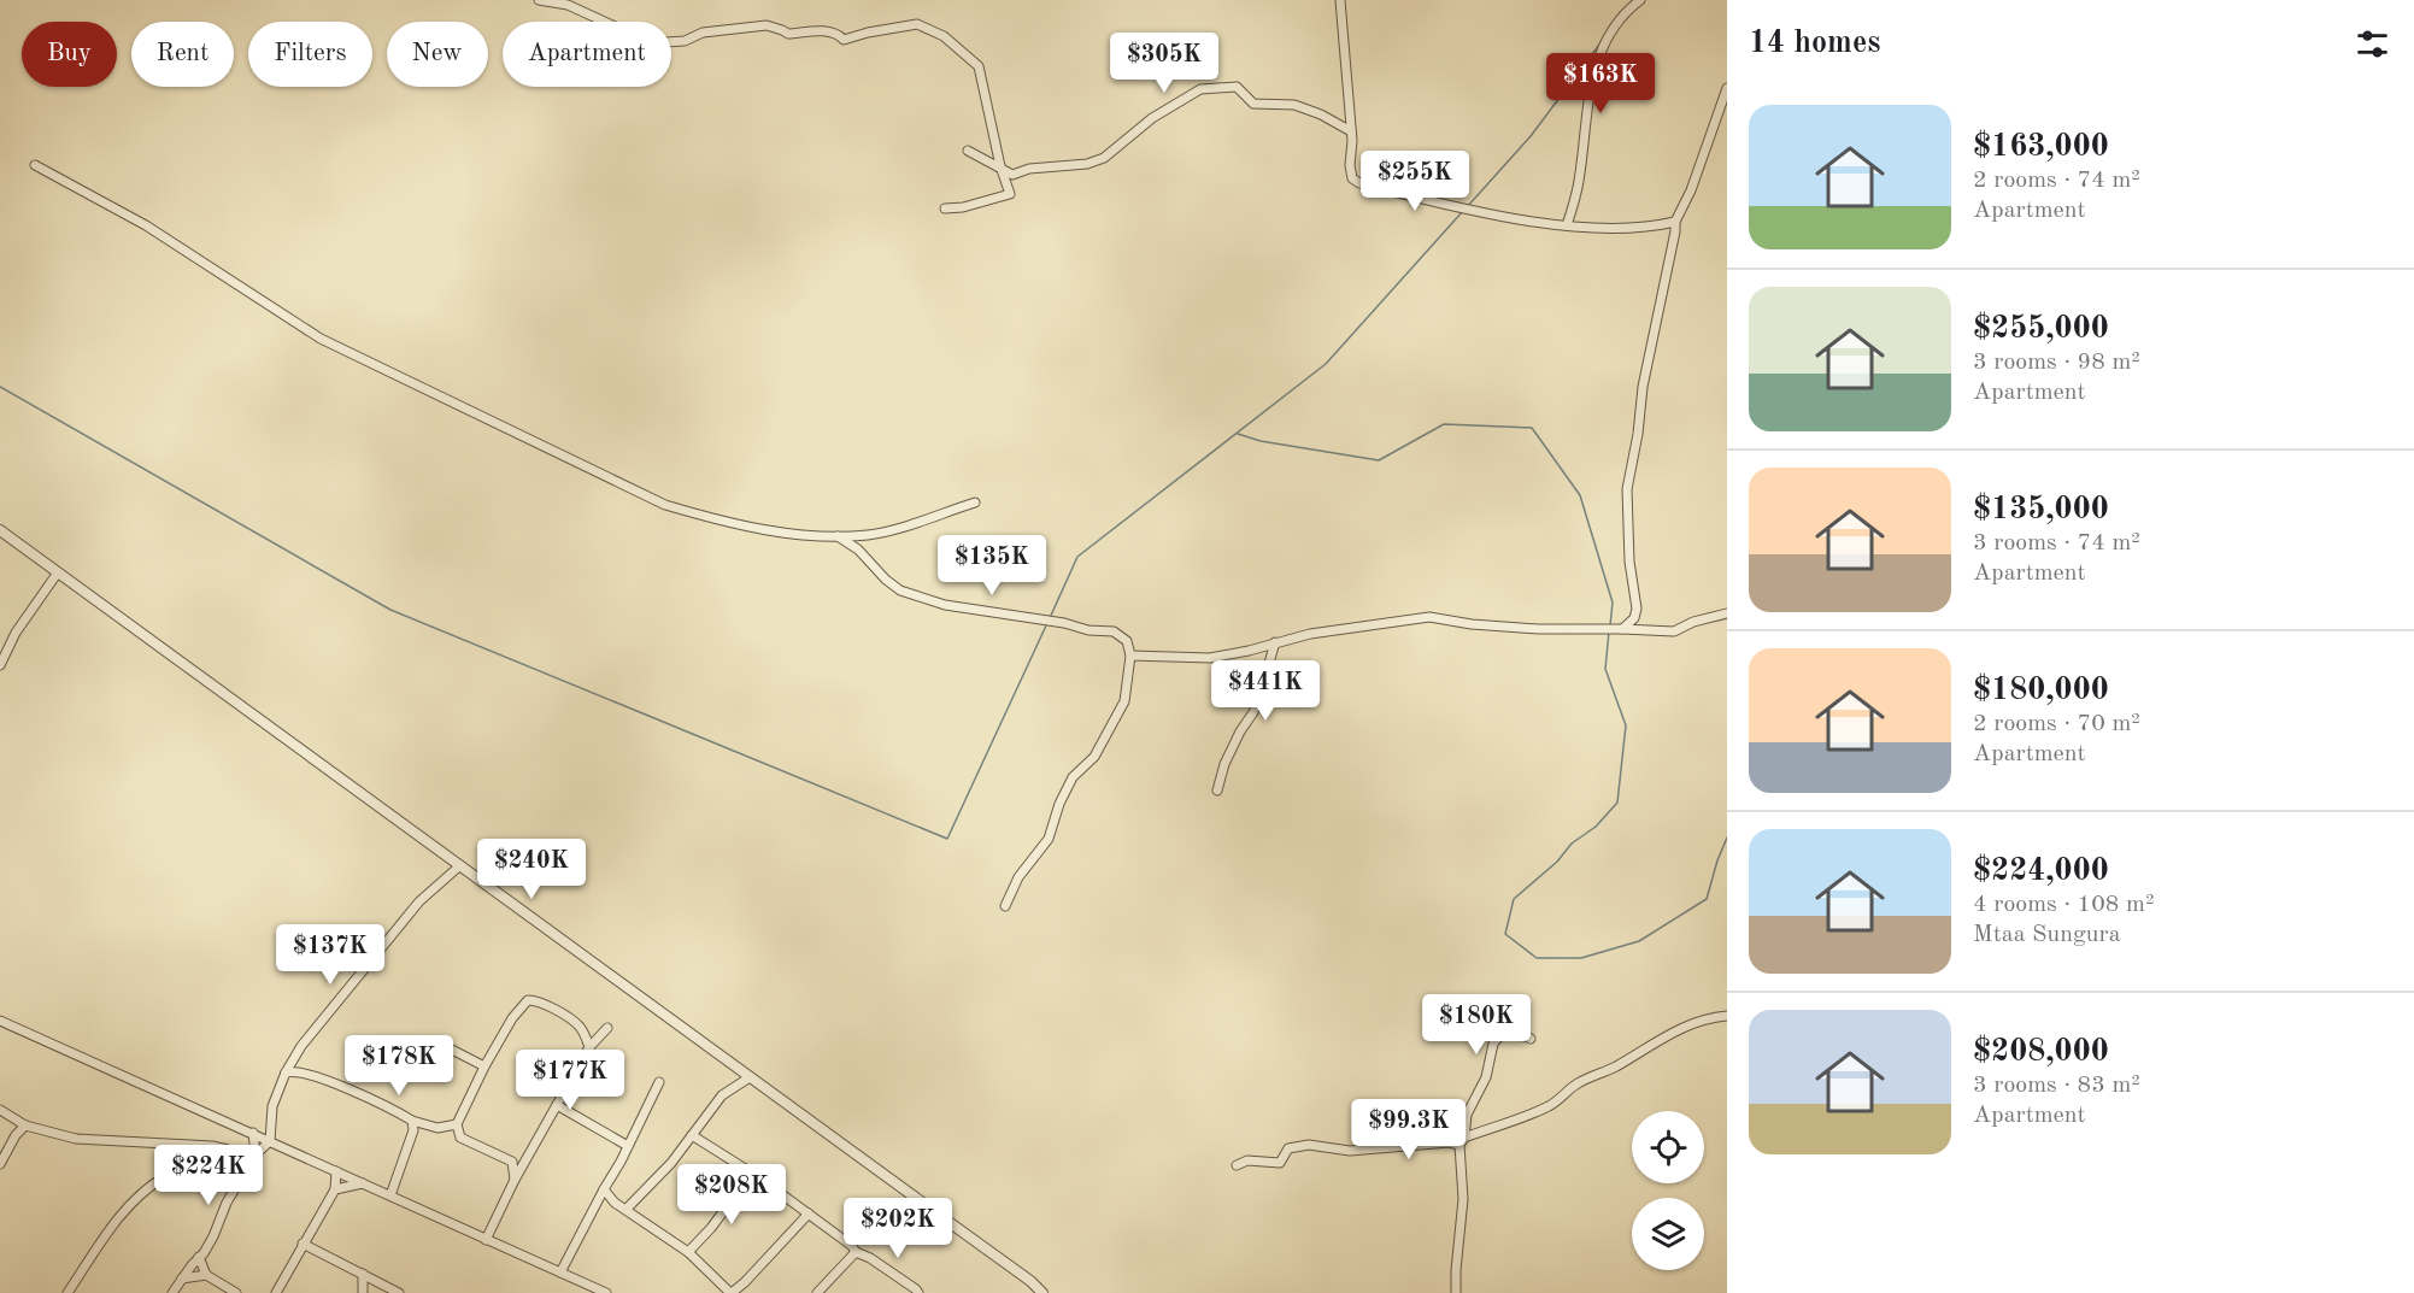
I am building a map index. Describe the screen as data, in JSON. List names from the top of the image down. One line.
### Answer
{"page":{"heading":"14 homes","chip":["Buy","Rent","Filters","New","Apartment"],"price":["$305K","$163K","$255K","$135K","$441K","$240K","$137K","$180K","$178K","$177K","$99.3K","$224K","$208K","$202K"],"list":[{"name":"$163,000","note":"2 rooms · 74 m² · Apartment"},{"name":"$255,000","note":"3 rooms · 98 m² · Apartment"},{"name":"$135,000","note":"3 rooms · 74 m² · Apartment"},{"name":"$180,000","note":"2 rooms · 70 m² · Apartment"},{"name":"$224,000","note":"4 rooms · 108 m² · Mtaa Sungura"},{"name":"$208,000","note":"3 rooms · 83 m² · Apartment"}]}}
